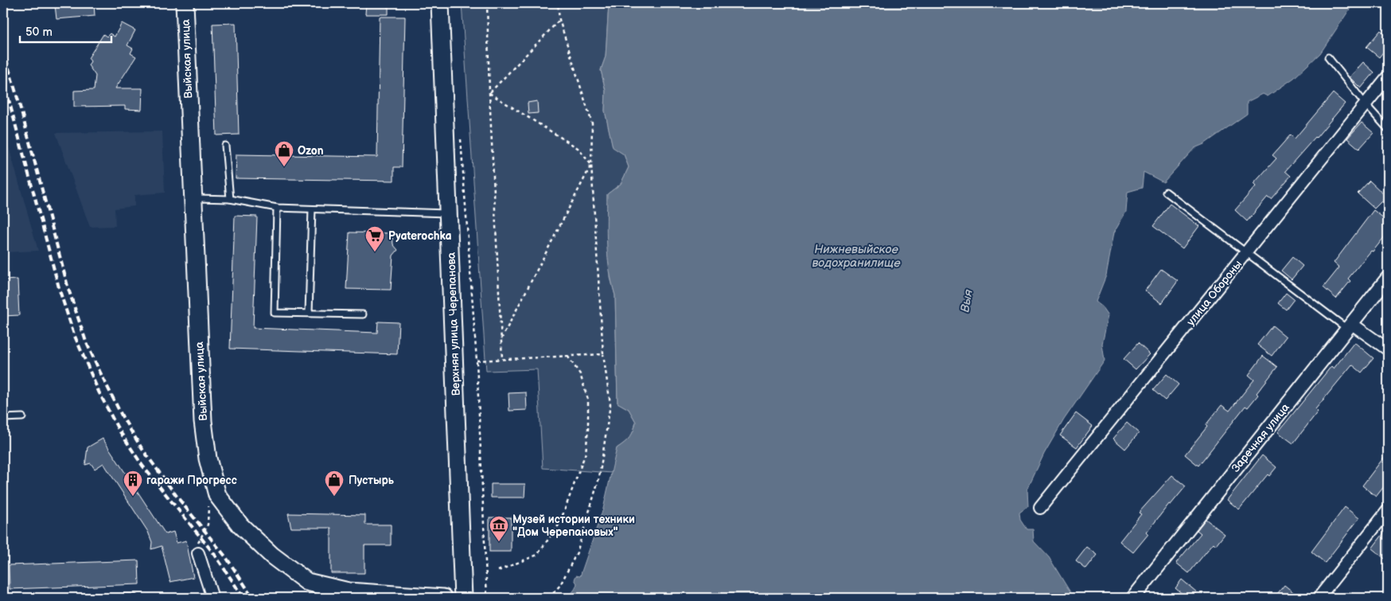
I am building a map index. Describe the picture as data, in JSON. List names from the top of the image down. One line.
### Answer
{"streets":{"main road":["Выйская улица","Верхняя улица Черепанова"],"street":["улица Обороны","Заречная улица"]},"water":["Нижневыйское водохранилище","Выя"],"places":{"shop":["Ozon","Пустырь"],"supermarket":["Pyaterochka"],"building":["гаражи Прогресс"],"museum":["Музей истории техники \"Дом Черепановых\""]},"scale_bar":"50 m"}
